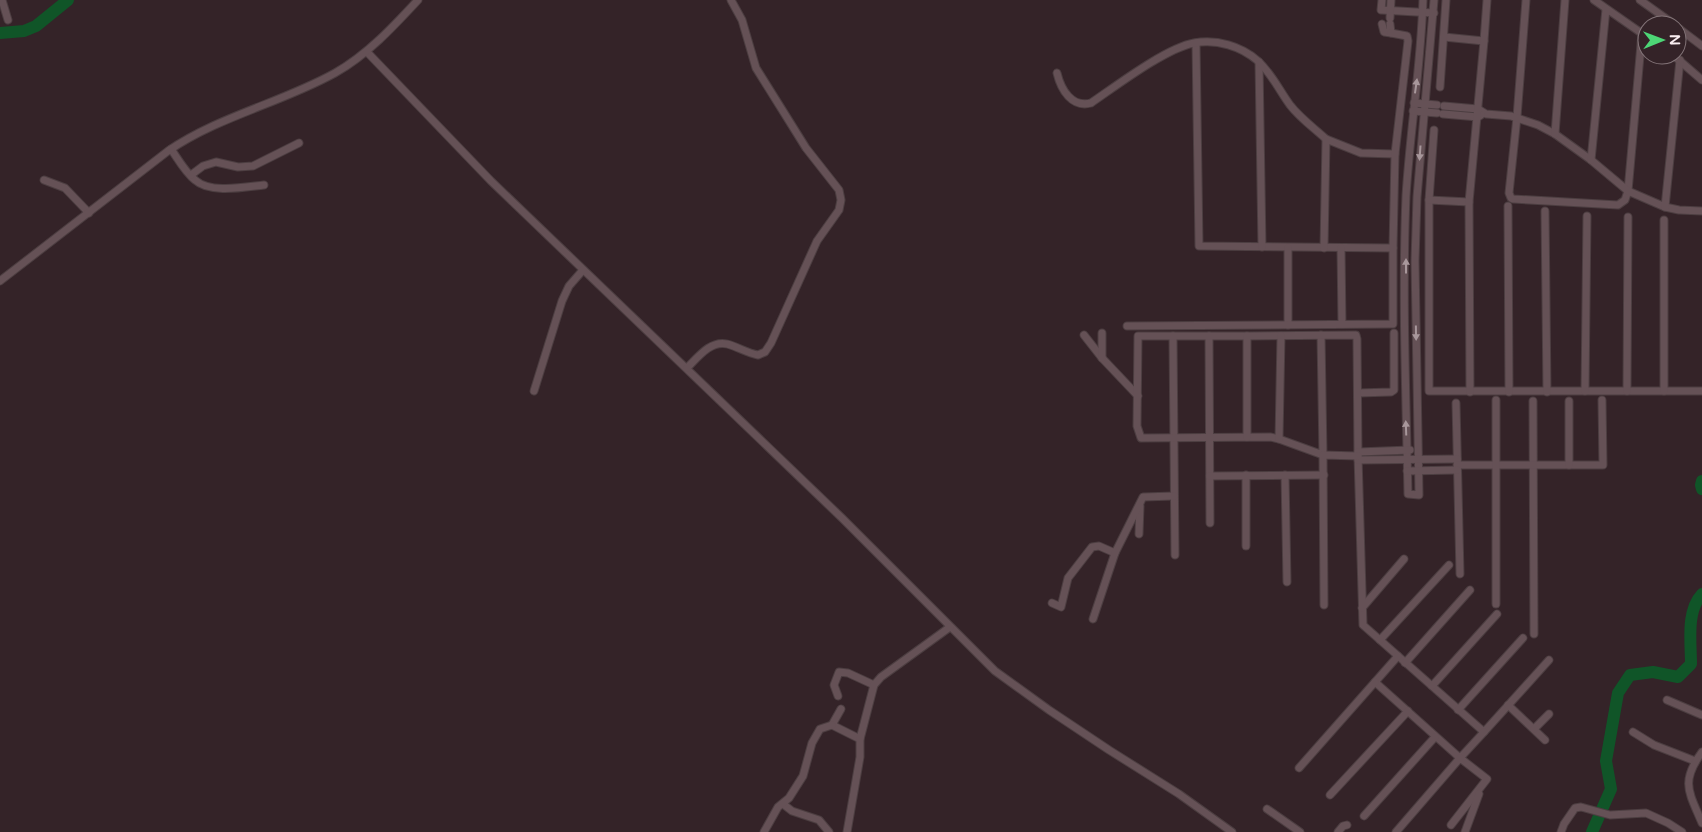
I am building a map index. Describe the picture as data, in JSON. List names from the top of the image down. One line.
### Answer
{"north":"right"}
